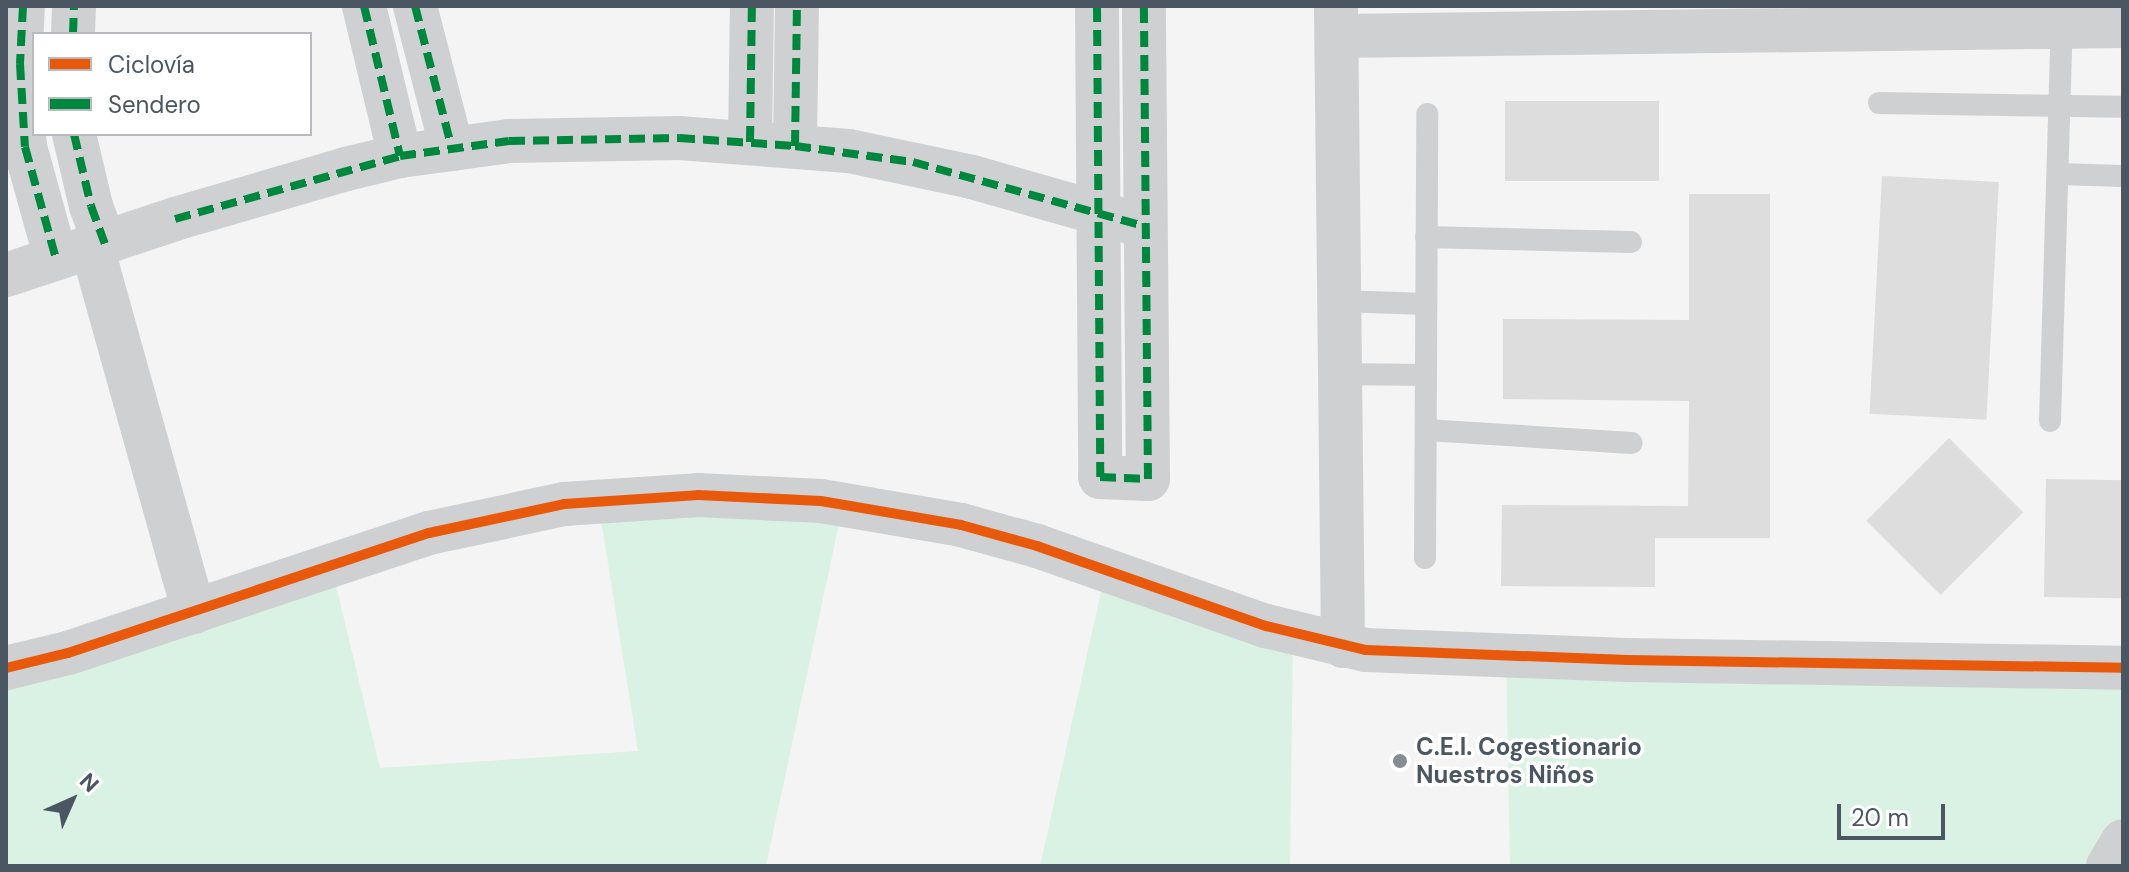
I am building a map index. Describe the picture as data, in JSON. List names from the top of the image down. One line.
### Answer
{"places":["C.E.I. Cogestionario Nuestros Niños"],"legend":["Ciclovía","Sendero"],"scale_bar":"20 m","north":"top right"}
